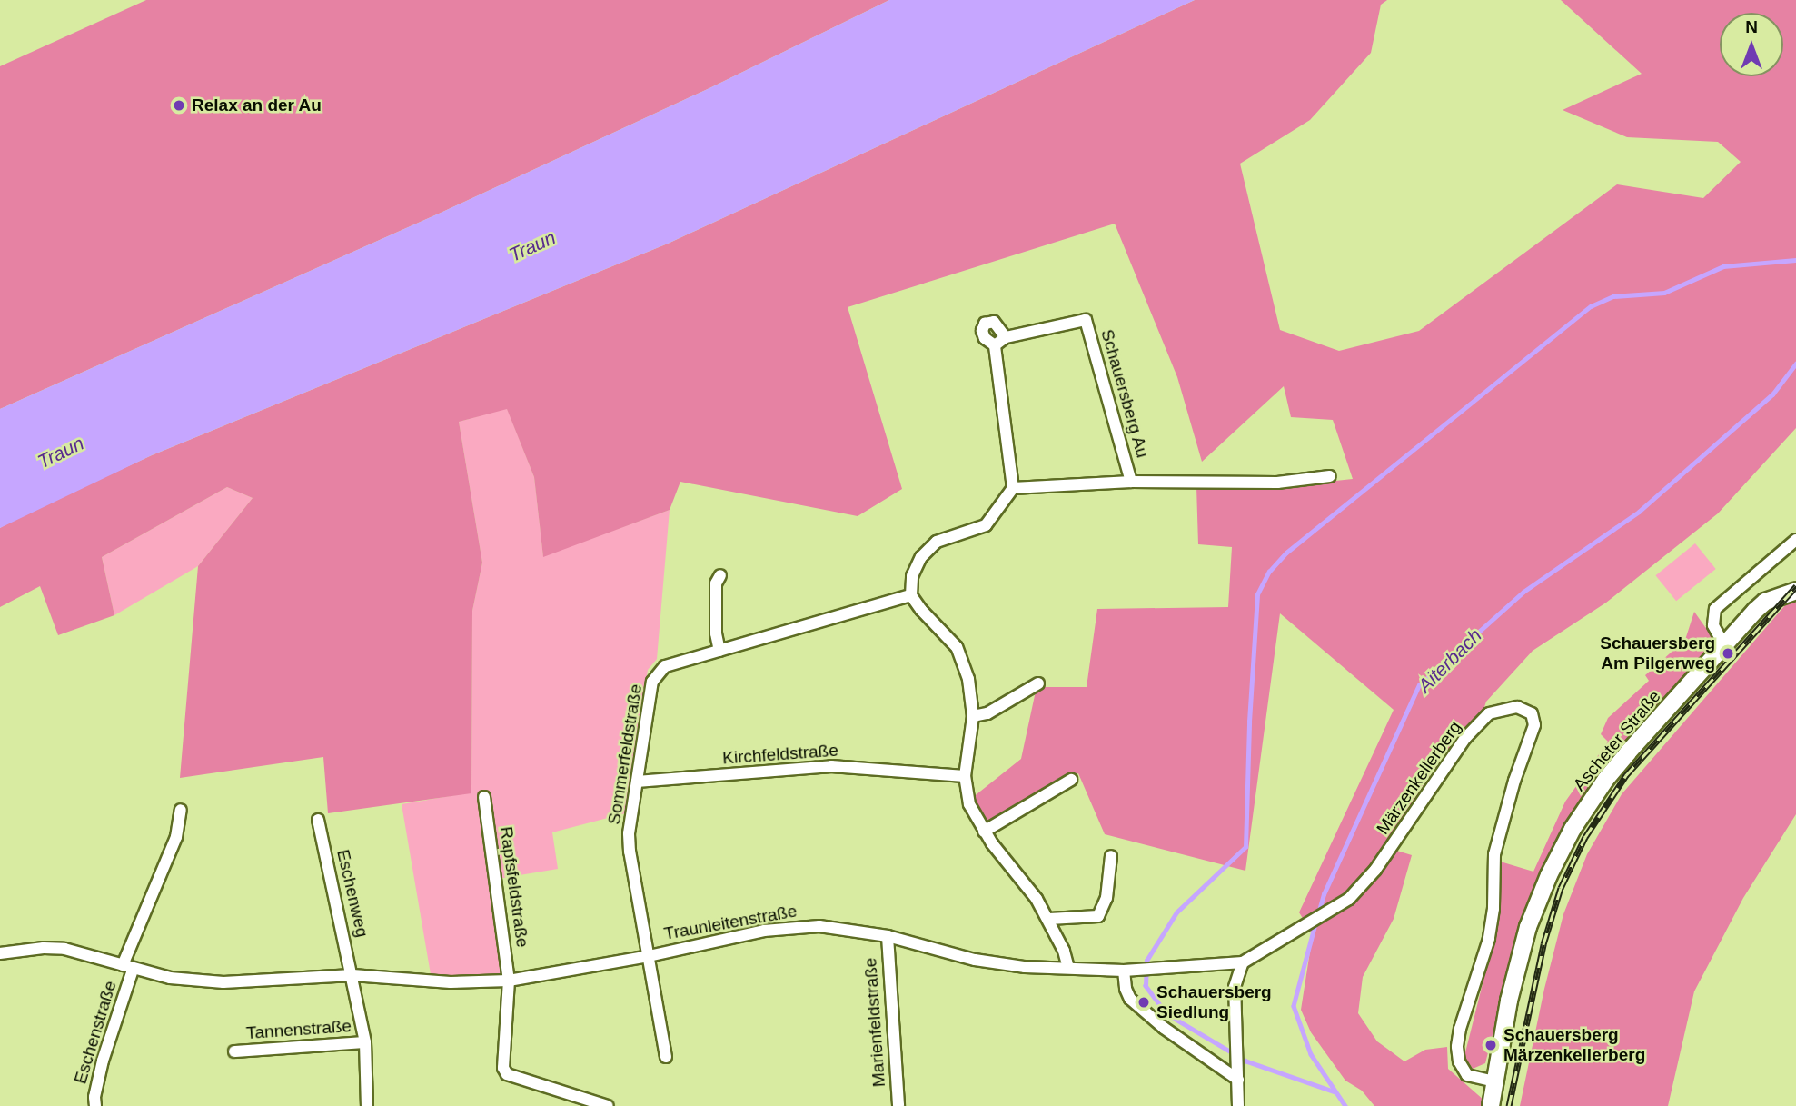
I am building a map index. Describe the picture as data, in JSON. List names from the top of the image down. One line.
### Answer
{"streets":{"main road":["Ascheter Straße"],"street":["Schauersberg Au","Sommerfeldstraße","Kirchfeldstraße","Märzenkellerberg","Rapfsfeldstraße","Eschenweg","Traunleitenstraße","Marienfeldstraße","Tannenstraße","Eschenstraße"]},"crossings":[["Ascheter Straße","Märzenkellerberg"],["Sommerfeldstraße","Kirchfeldstraße"],["Sommerfeldstraße","Traunleitenstraße"],["Märzenkellerberg","Traunleitenstraße"],["Rapfsfeldstraße","Traunleitenstraße"],["Eschenweg","Traunleitenstraße"],["Eschenweg","Tannenstraße"],["Traunleitenstraße","Marienfeldstraße"],["Traunleitenstraße","Tannenstraße"],["Traunleitenstraße","Eschenstraße"]],"water":["Traun","Aiterbach"],"places":["Relax an der Au","Schauersberg Am Pilgerweg","Schauersberg Siedlung","Schauersberg Märzenkellerberg"],"north":"top"}
